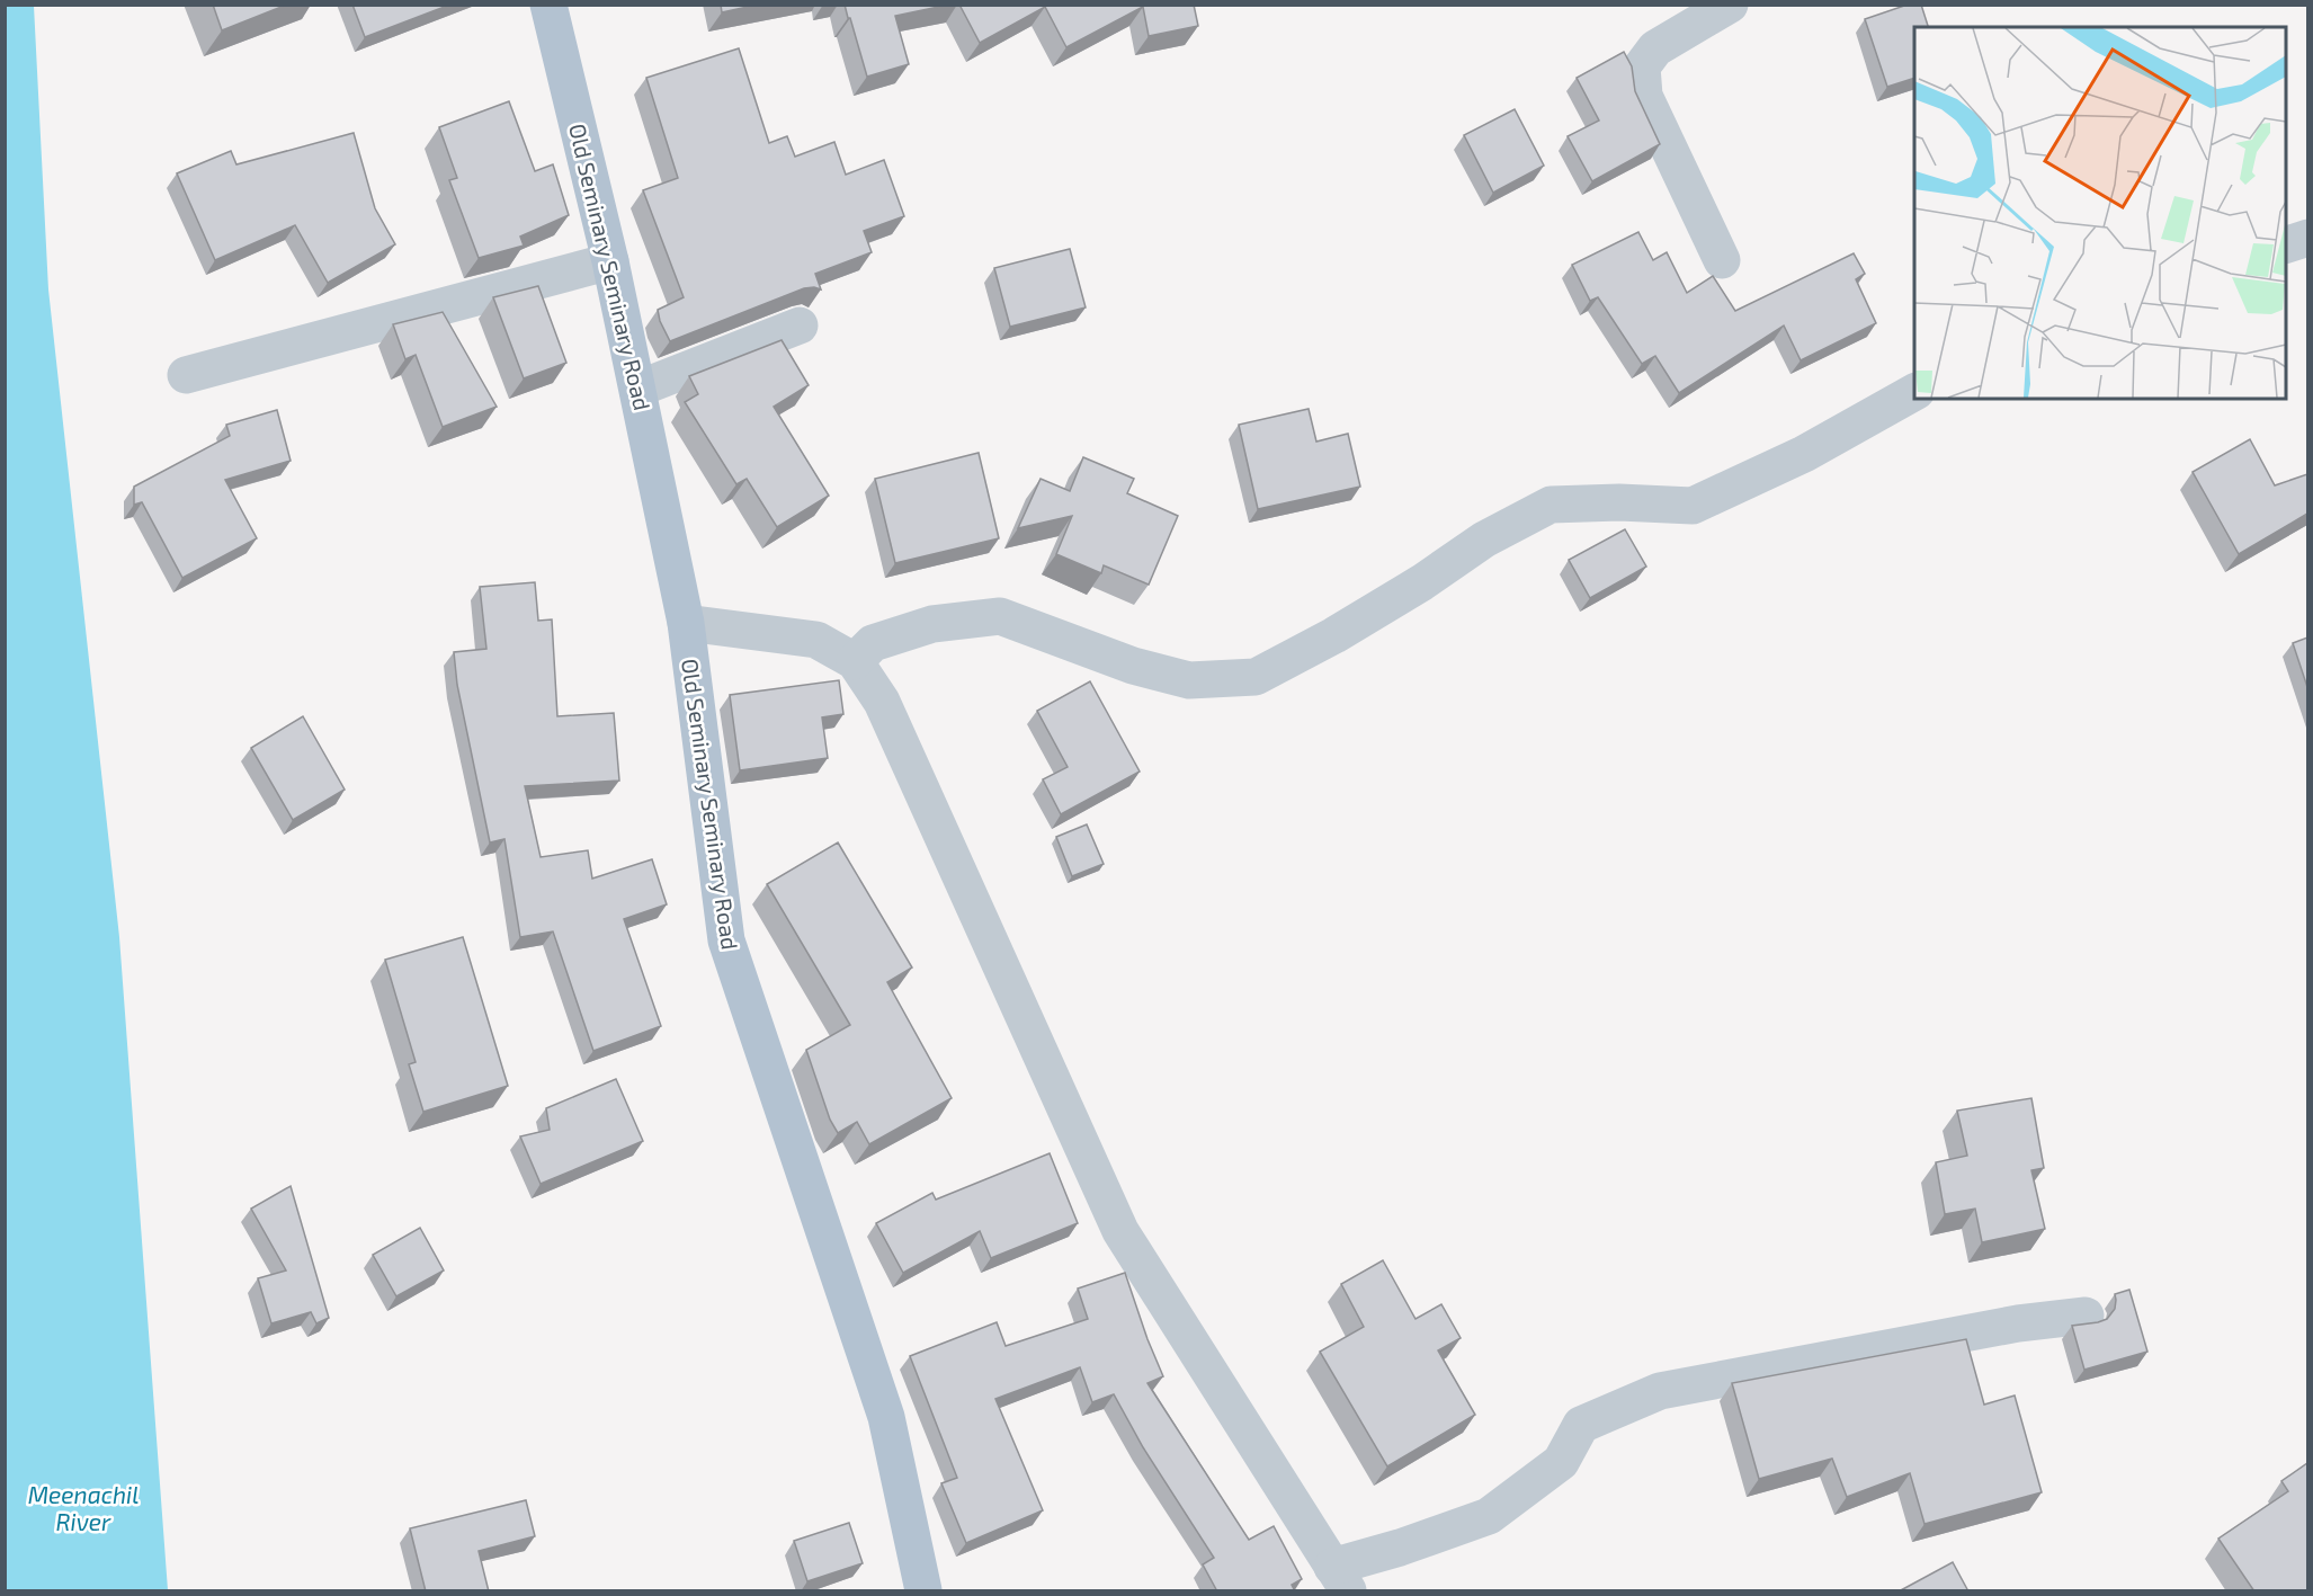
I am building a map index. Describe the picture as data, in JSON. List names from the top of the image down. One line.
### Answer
{"streets":{"main road":["Old Seminary Seminary Road"]},"water":["Meenachil River"]}
